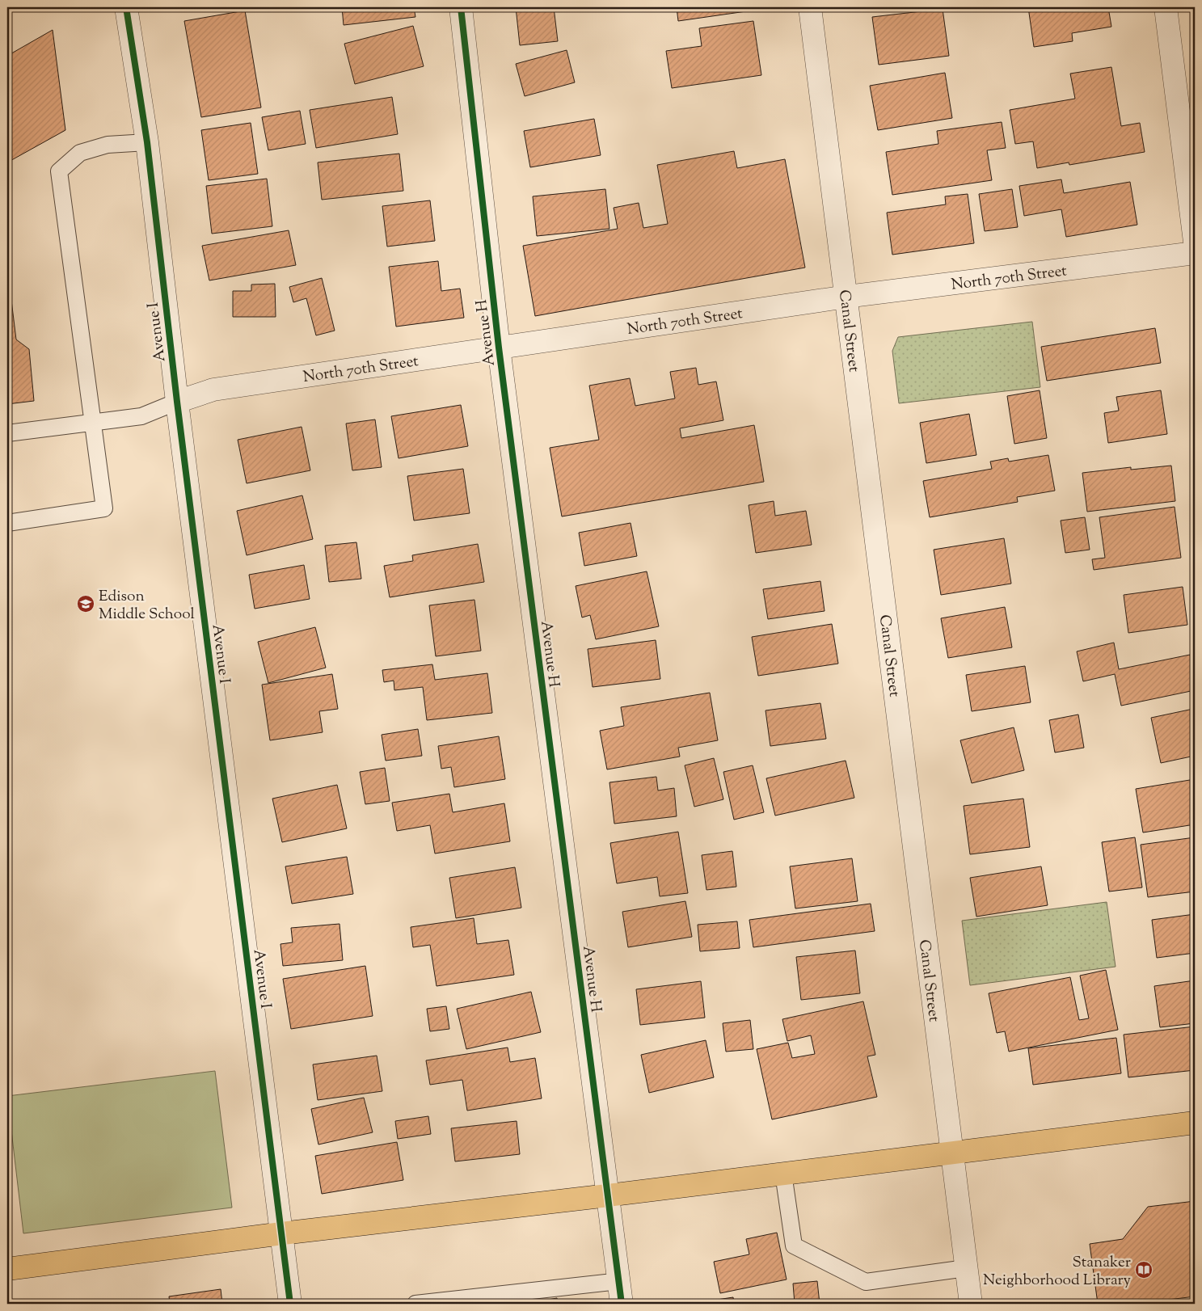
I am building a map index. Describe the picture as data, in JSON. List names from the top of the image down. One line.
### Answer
{"streets":{"street":["North 70th Street","Canal Street","Avenue I","Avenue H"]},"crossings":[["North 70th Street","Canal Street"],["North 70th Street","Avenue I"],["North 70th Street","Avenue H"]],"places":{"school or university":["Edison Middle School"],"library":["Stanaker Neighborhood Library"]}}
